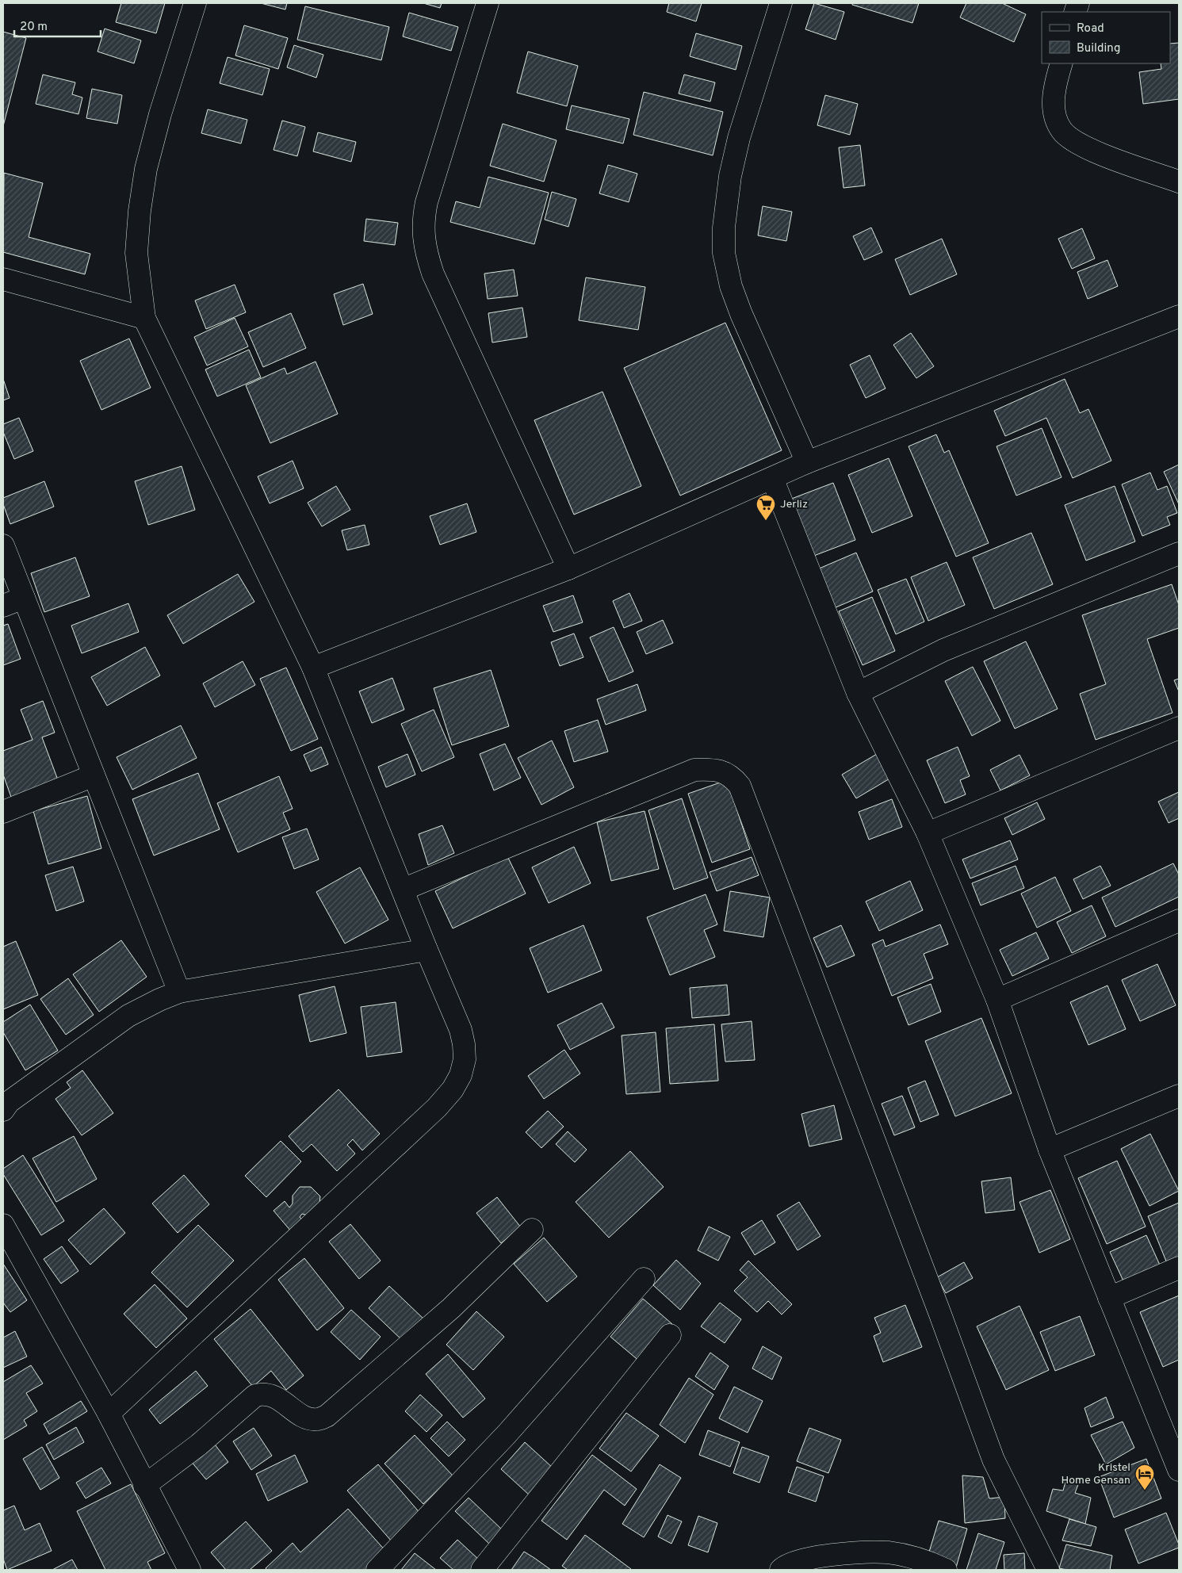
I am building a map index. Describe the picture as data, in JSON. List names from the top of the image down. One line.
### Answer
{"places":{"supermarket":["Jerliz"],"hotel":["Kristel Home Gensan"]},"legend":["Road","Building"],"scale_bar":"20 m"}
